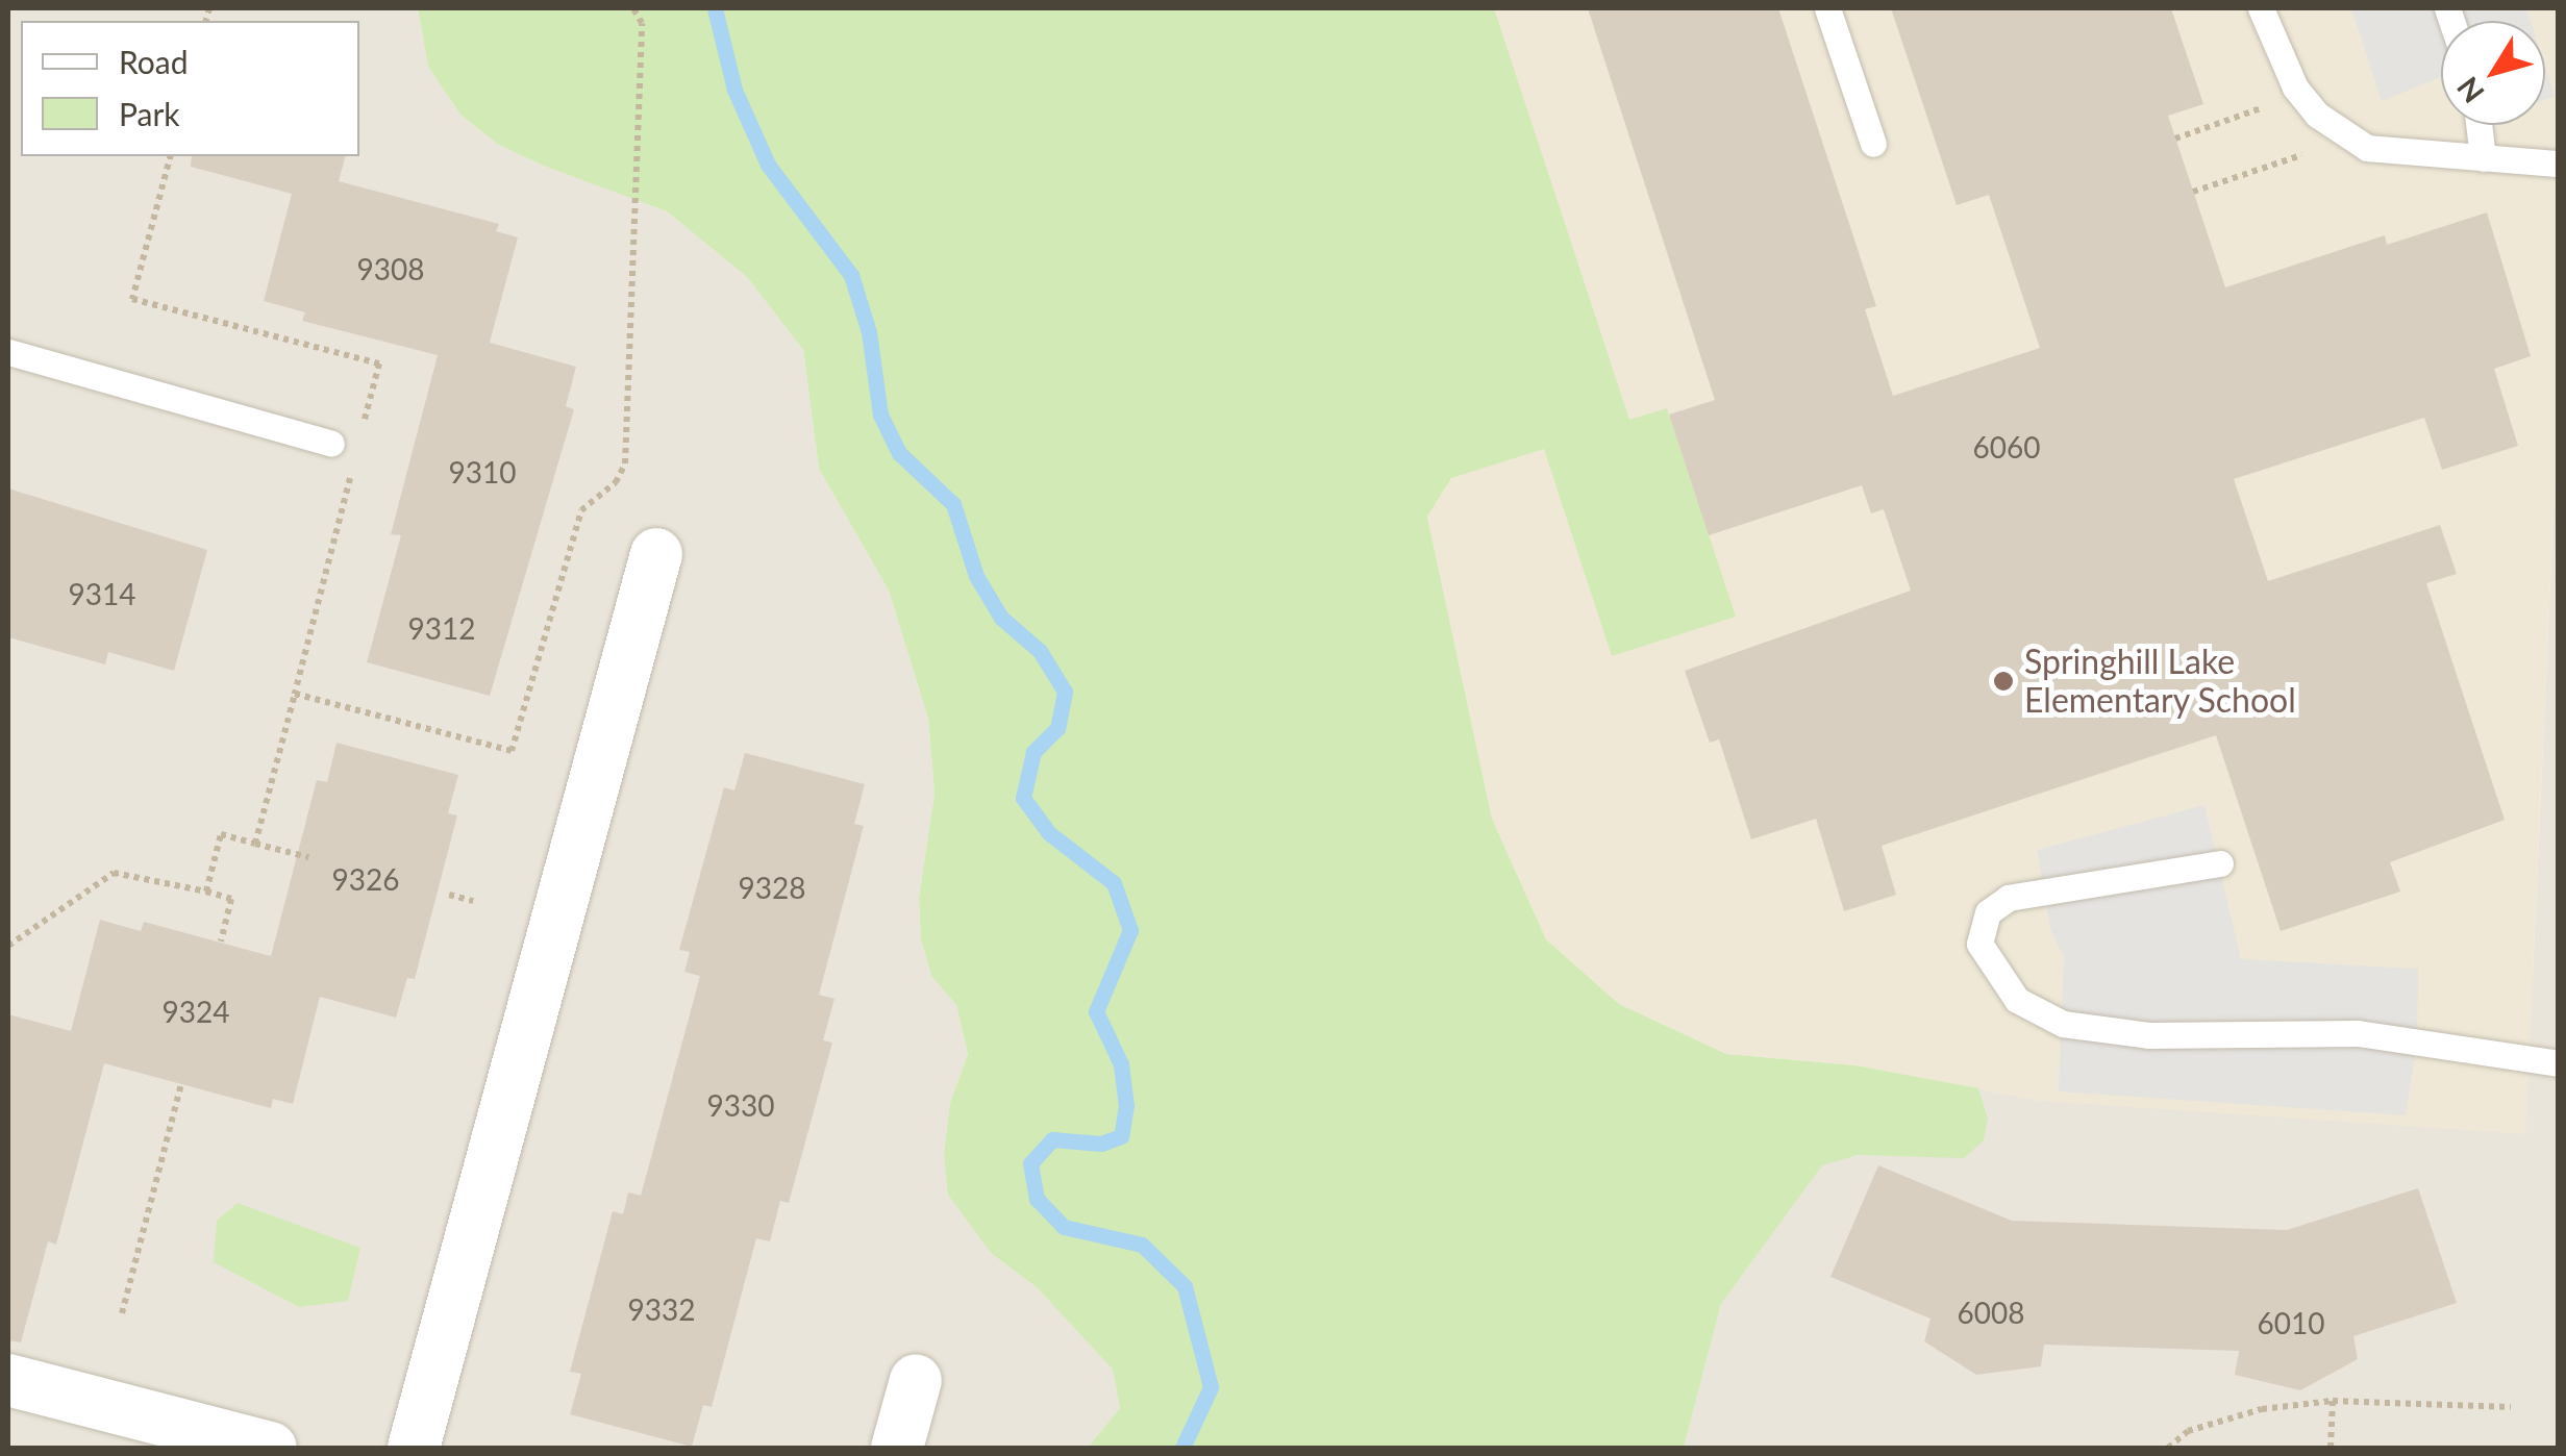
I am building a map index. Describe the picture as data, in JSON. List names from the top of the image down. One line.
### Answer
{"places":["Springhill Lake Elementary School"],"house_numbers":["9308","6060","9310","9314","9312","9326","9328","9324","9330","9332","6008","6010"],"legend":["Road","Park"],"north":"bottom left"}
